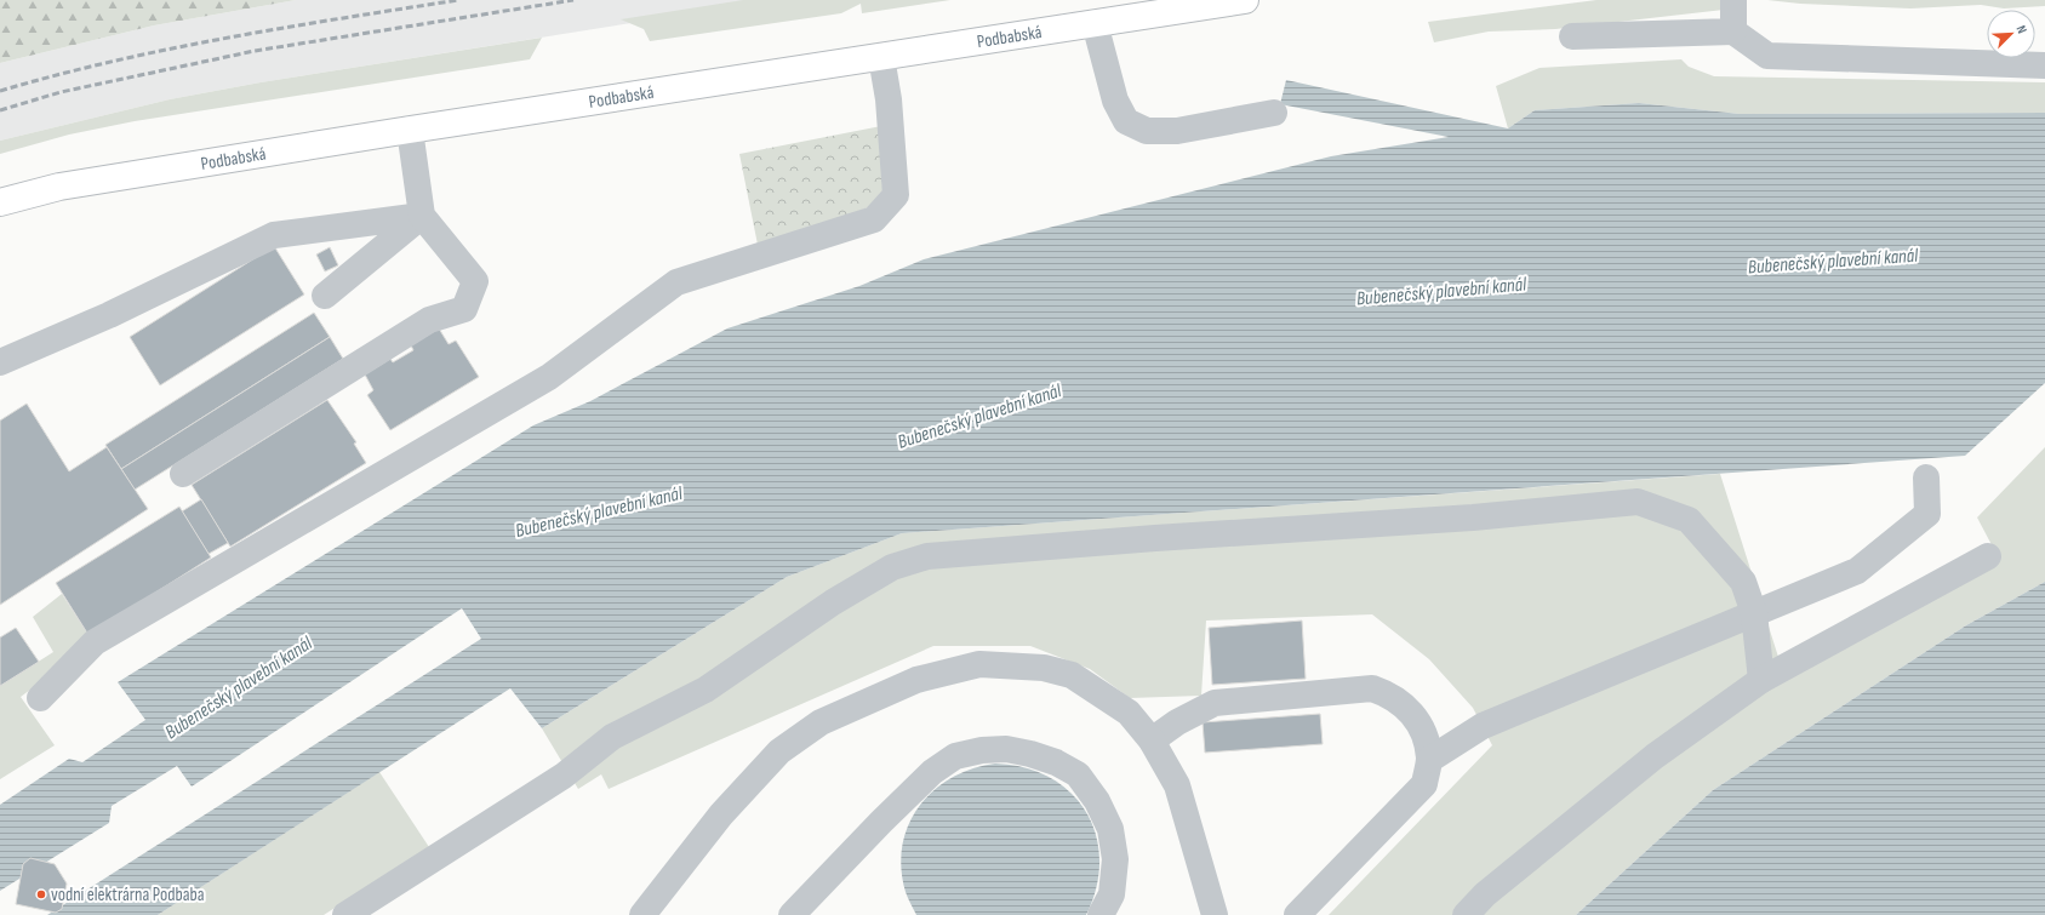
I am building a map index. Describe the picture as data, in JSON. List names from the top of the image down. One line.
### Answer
{"streets":{"main road":["Podbabská"]},"water":["Bubenečský plavební kanál"],"places":["vodní elektrárna Podbaba"],"north":"top right"}
